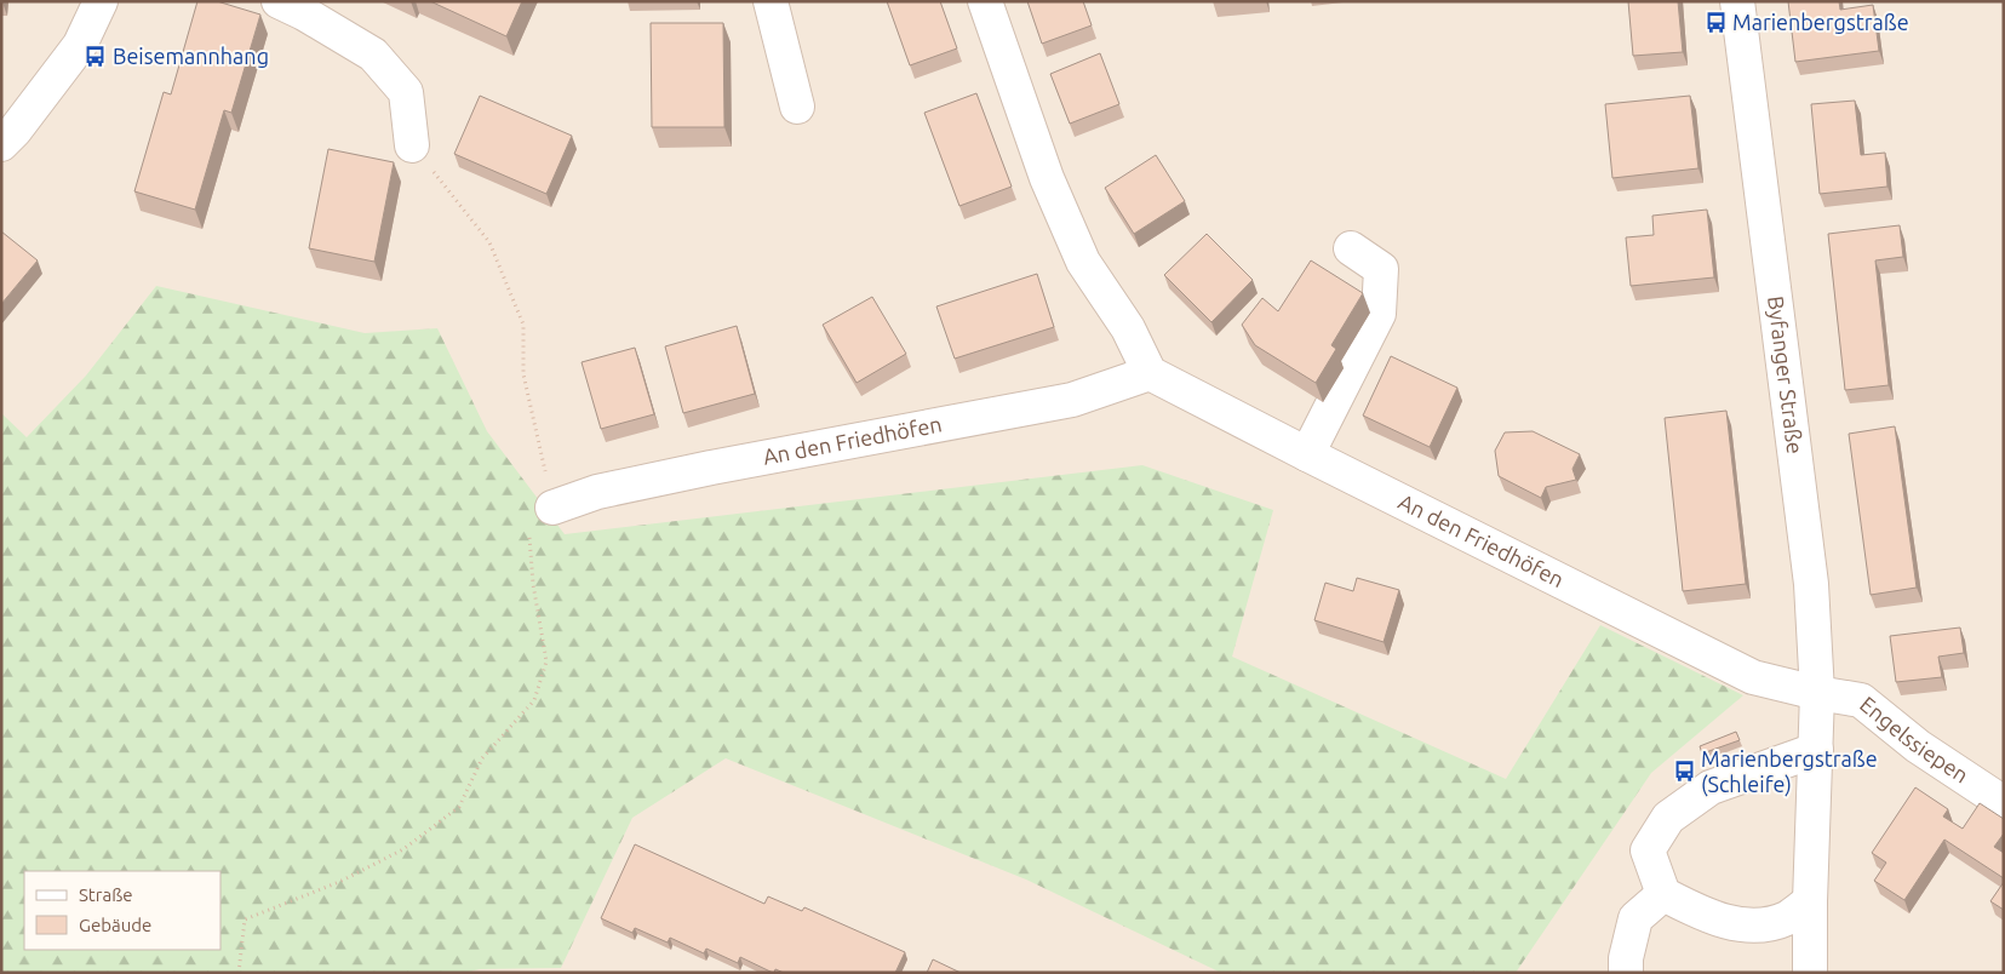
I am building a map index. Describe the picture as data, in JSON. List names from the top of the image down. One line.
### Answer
{"streets":{"street":["Byfanger Straße","An den Friedhöfen","Engelssiepen"]},"crossings":[["Byfanger Straße","An den Friedhöfen"],["Byfanger Straße","Engelssiepen"],["An den Friedhöfen","Engelssiepen"]],"places":{"bus stop":["Marienbergstraße","Beisemannhang","Marienbergstraße (Schleife)"]},"legend":["Straße","Gebäude"]}
